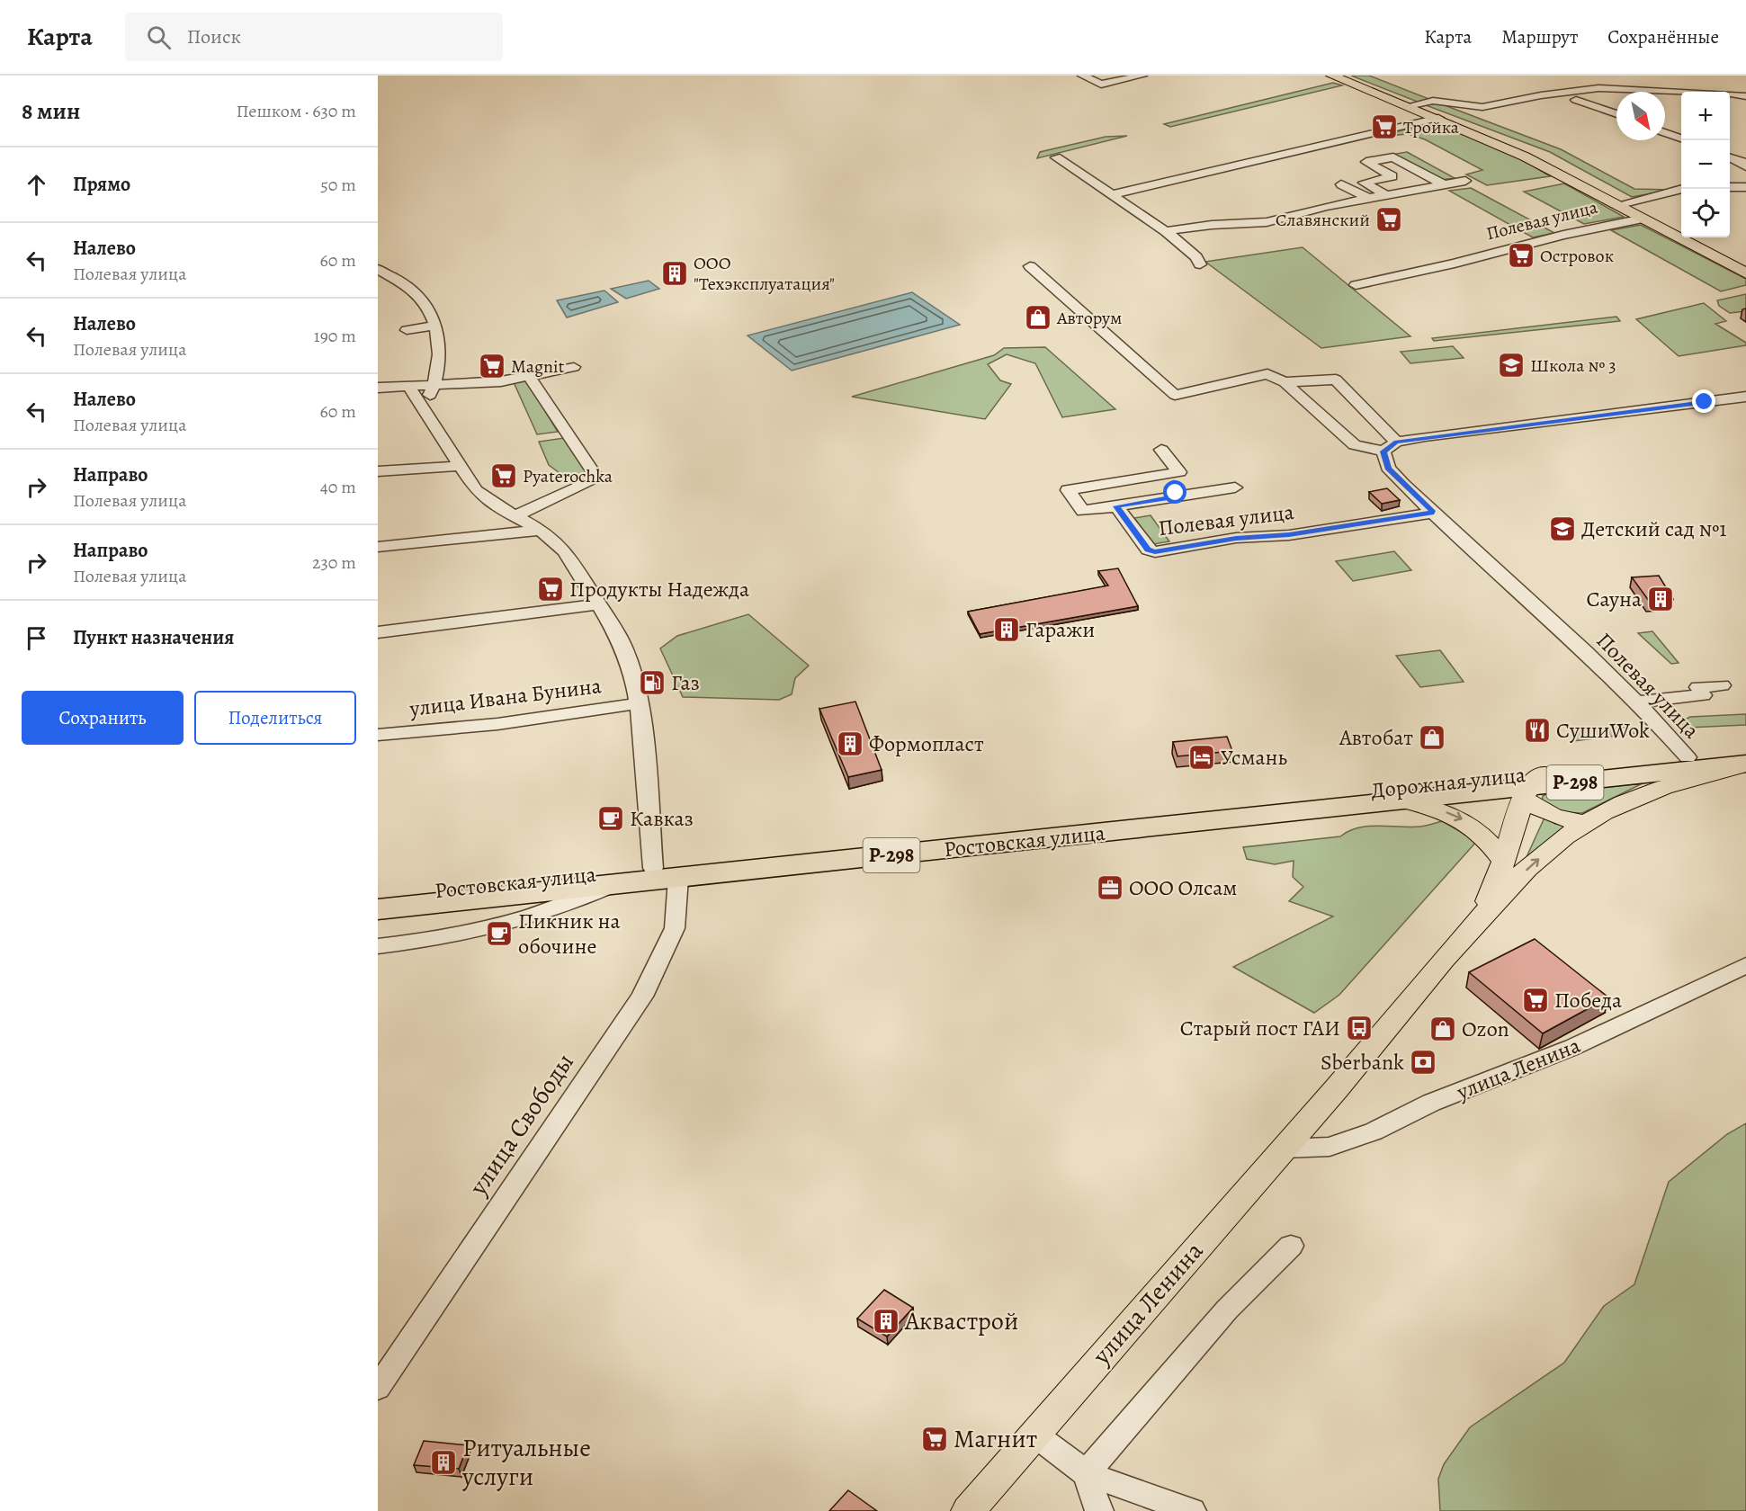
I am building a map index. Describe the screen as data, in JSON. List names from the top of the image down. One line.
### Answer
{"streets":{"highway":["Дорожная улица","Р-298","Ростовская улица"],"main road":["Полевая улица","улица Ленина"],"street":["улица Ивана Бунина","улица Свободы"]},"crossings":[["Полевая улица","Дорожная улица"],["Дорожная улица","Ростовская улица"],["Ростовская улица","улица Свободы"]],"places":{"supermarket":["Тройка","Славянский","Островок","Magnit","Pyaterochka","Продукты Надежда","Победа","Магнит"],"building":["ООО \"Техэксплуатация\"","Сауна","Гаражи","Формопласт","Аквастрой","Ритуальные услуги"],"shop":["Авторум","Автобат","Ozon"],"school or university":["Школа № 3","Детский сад №1"],"fuel station":["Газ"],"restaurant":["CушиWok"],"hotel":["Усмань"],"cafe":["Кавказ","Пикник на обочине"],"office":["ООО Олсам"],"bus stop":["Старый пост ГАИ"],"bank":["Sberbank"]},"north":"bottom right","page":{"header":"Карта","search":"Поиск","nav":["Карта","Маршрут","Сохранённые"],"heading":["8 мин","Пешком · 630 m"],"map_buttons":["+","−"],"list":[["Прямо","50 m"],["Налево","Полевая улица","60 m"],["Налево","Полевая улица","190 m"],["Налево","Полевая улица","60 m"],["Направо","Полевая улица","40 m"],["Направо","Полевая улица","230 m"],"Пункт назначения"],"buttons":["Сохранить","Поделиться"]}}
